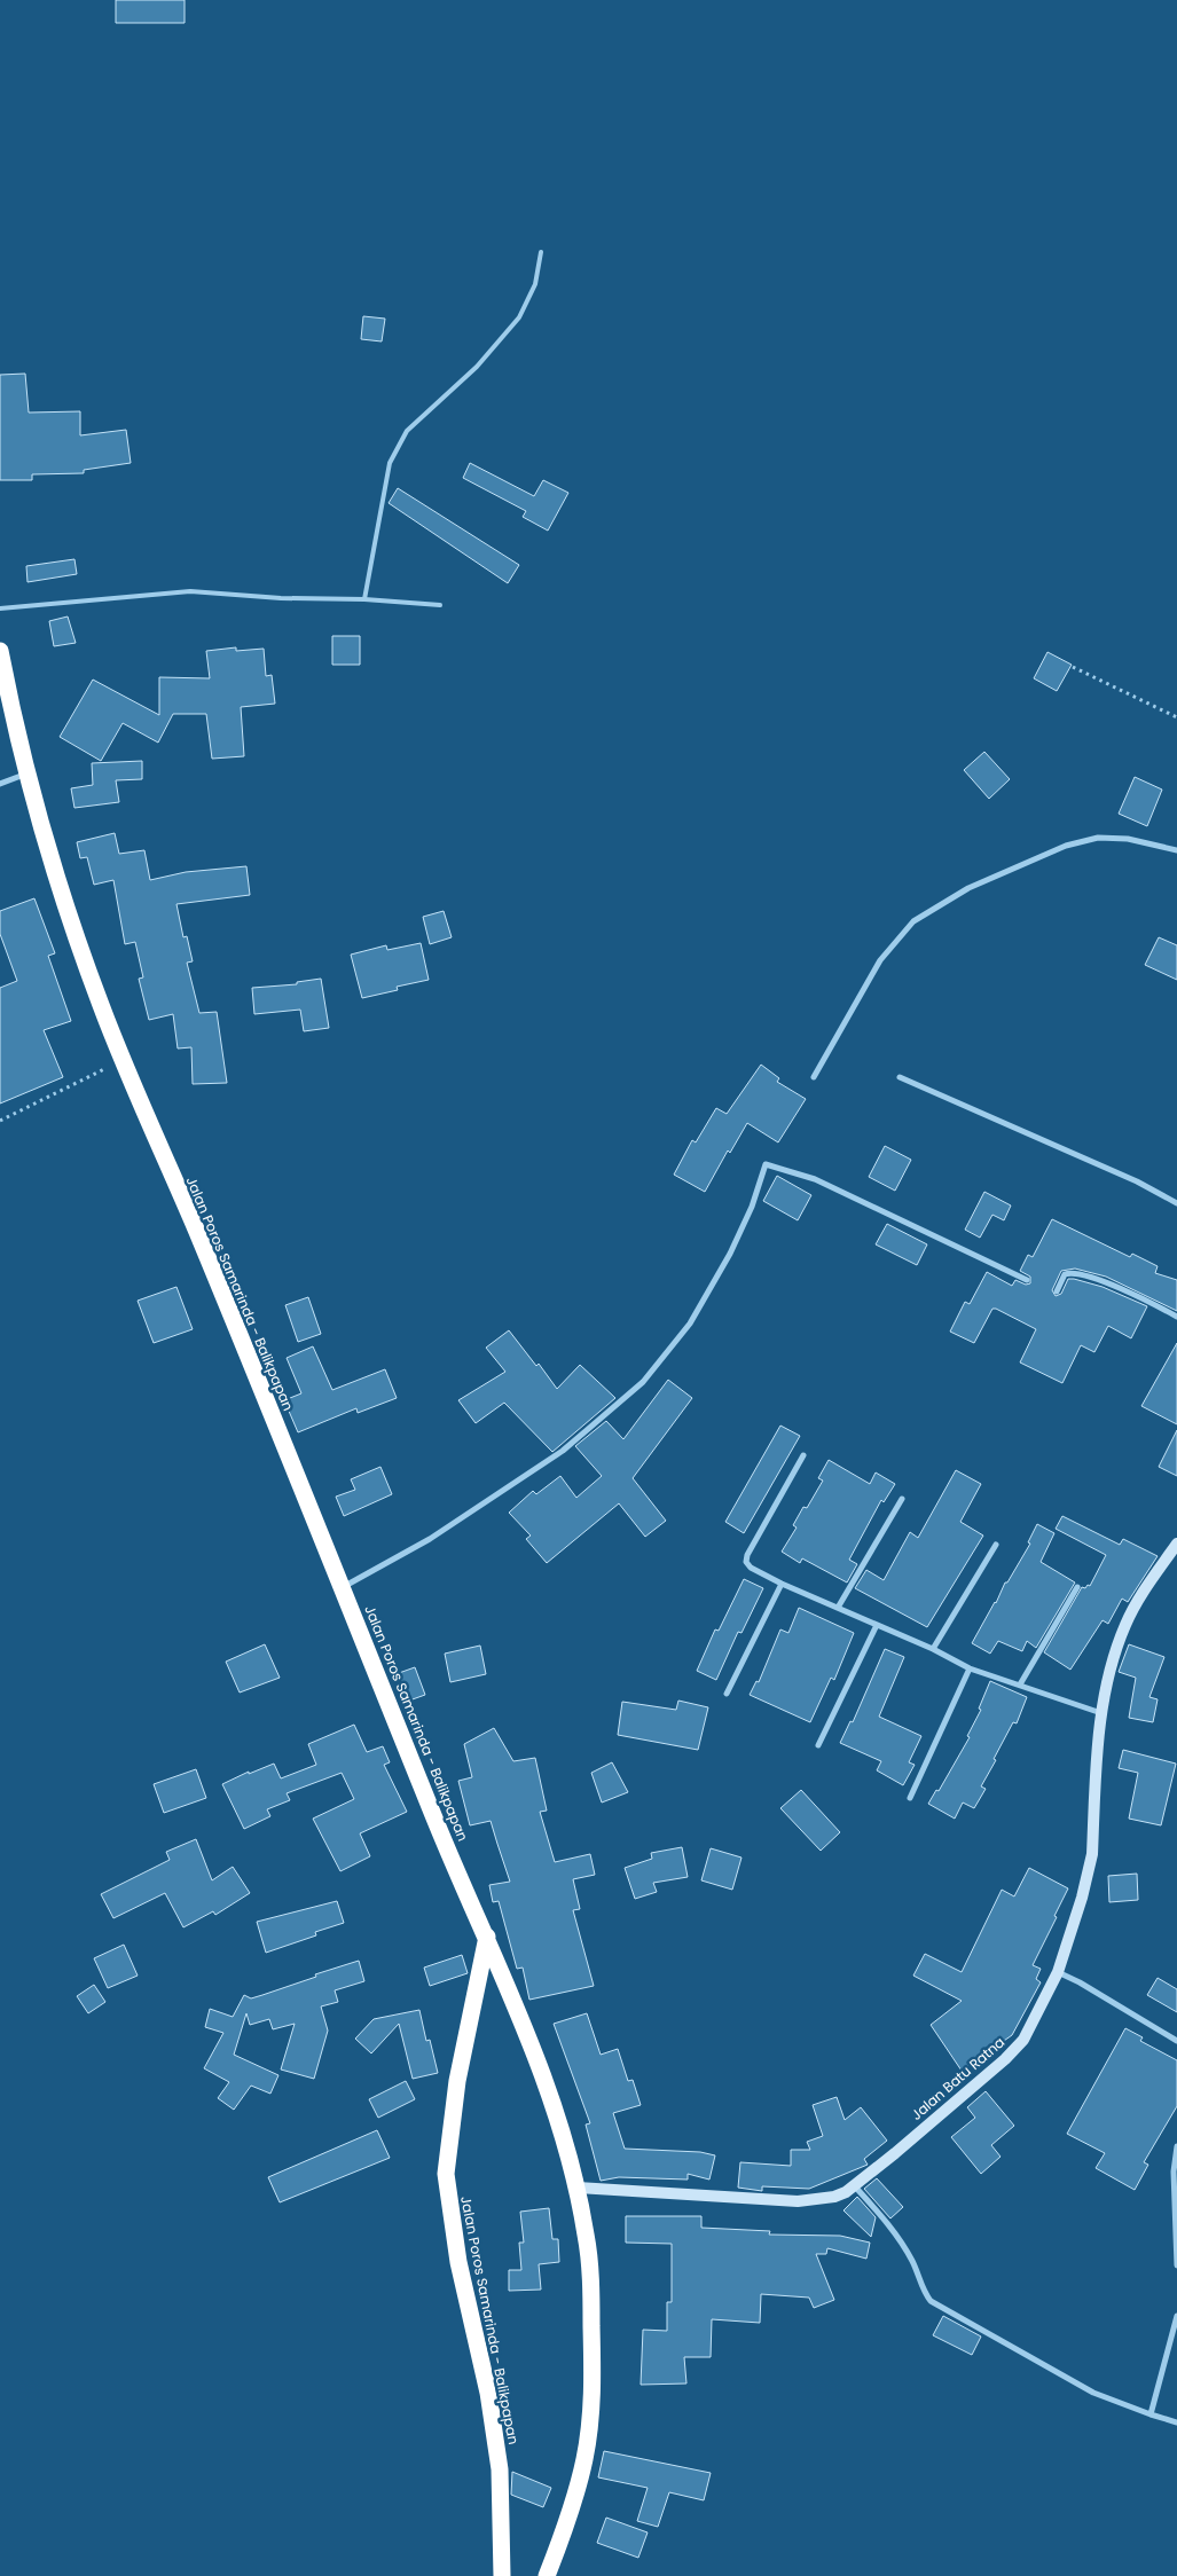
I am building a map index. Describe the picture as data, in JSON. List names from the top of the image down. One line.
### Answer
{"streets":{"highway":["Jalan Poros Samarinda - Balikpapan"],"street":["Jalan Batu Ratna"]},"crossings":[["Jalan Poros Samarinda - Balikpapan","Jalan Batu Ratna"]]}
